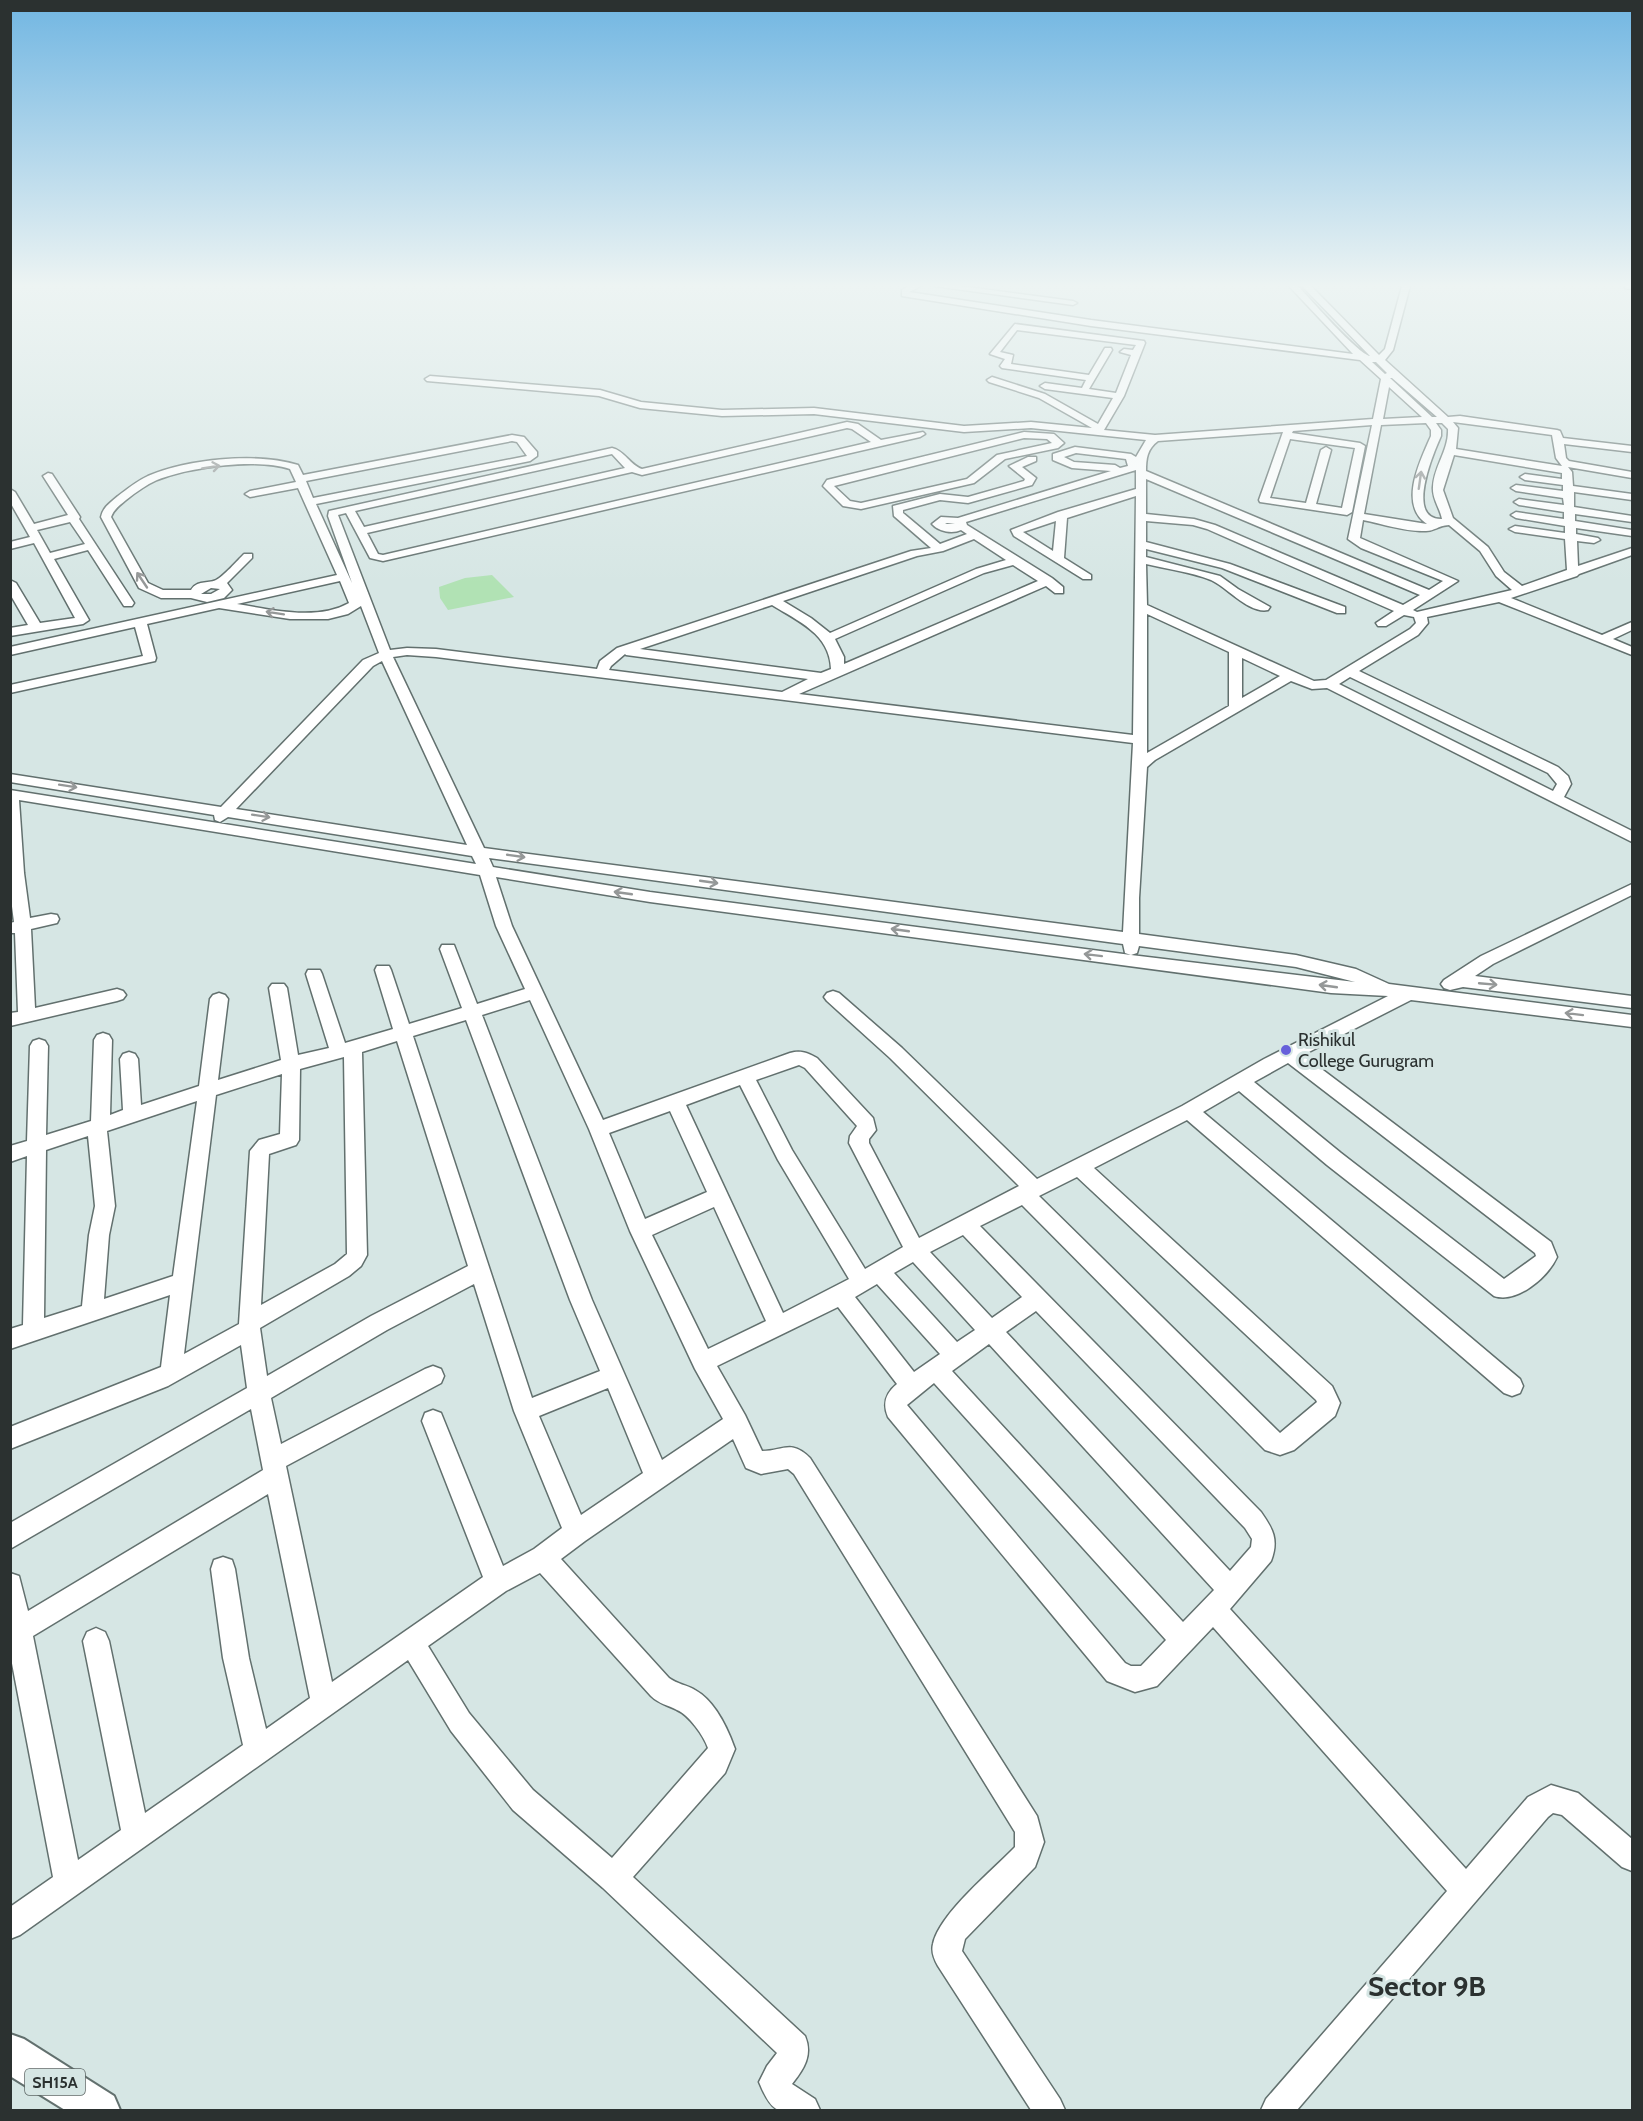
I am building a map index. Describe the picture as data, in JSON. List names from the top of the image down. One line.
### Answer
{"streets":{"main road":["SH15A"]},"districts":["Sector 9B"],"places":["Rishikul College Gurugram"]}
